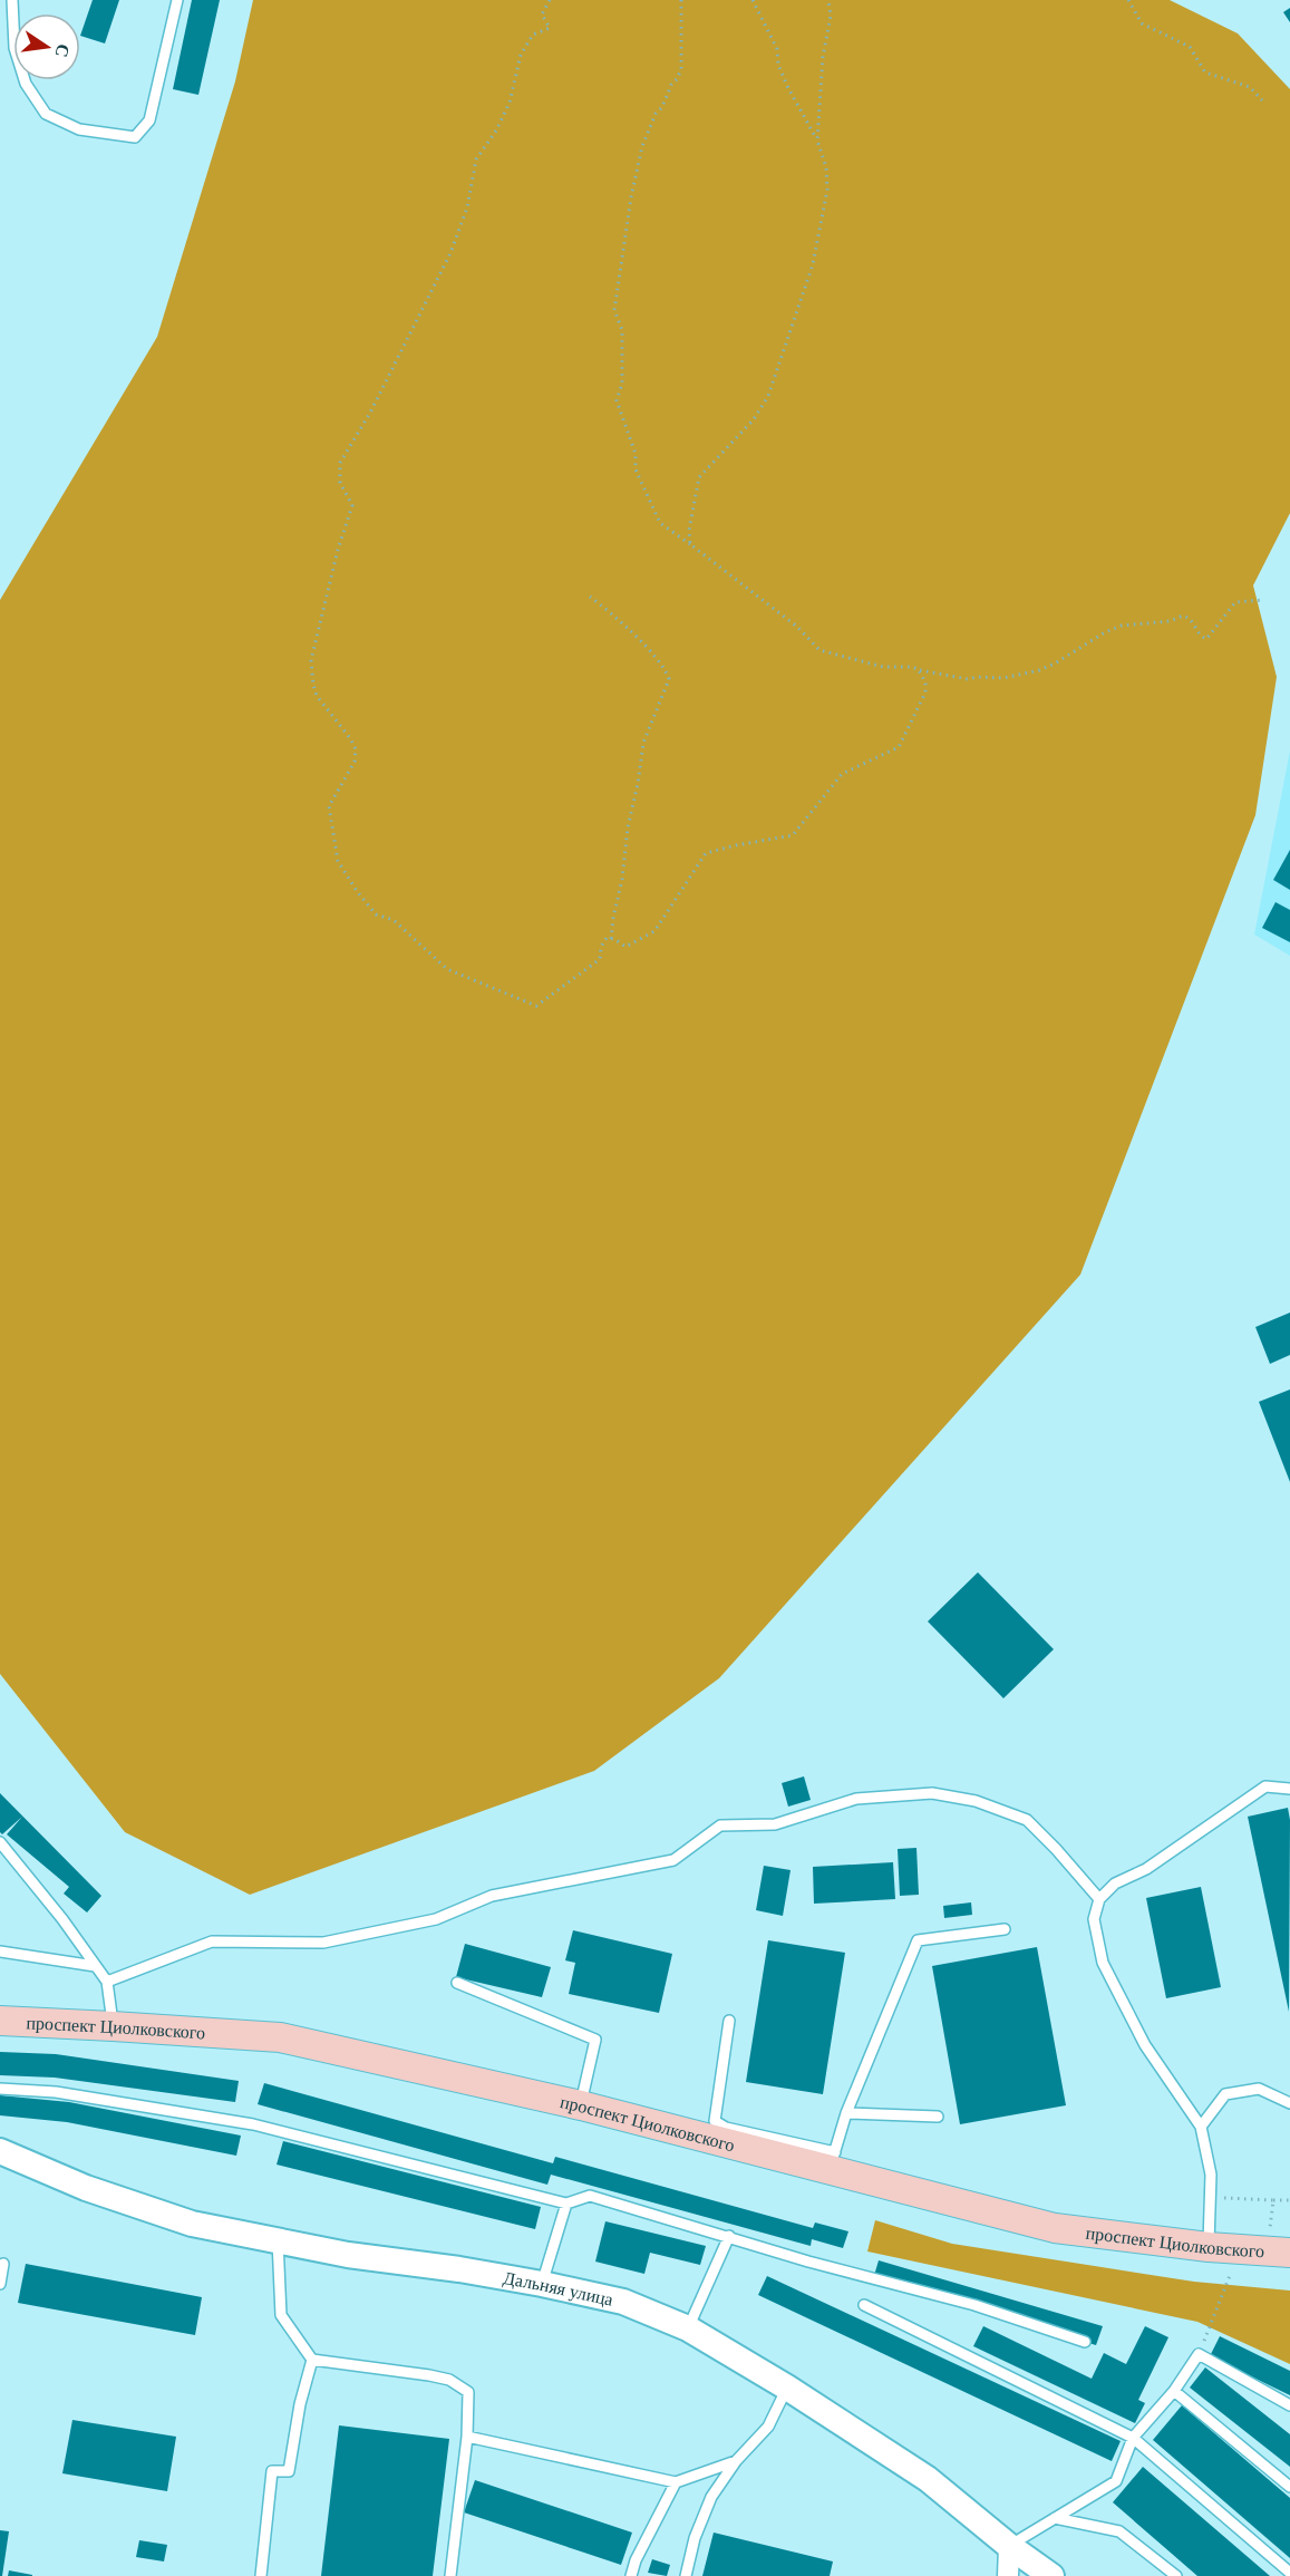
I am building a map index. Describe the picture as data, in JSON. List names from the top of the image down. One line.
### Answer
{"streets":{"main road":["проспект Циолковского"],"street":["Дальняя улица"]},"north":"right"}
